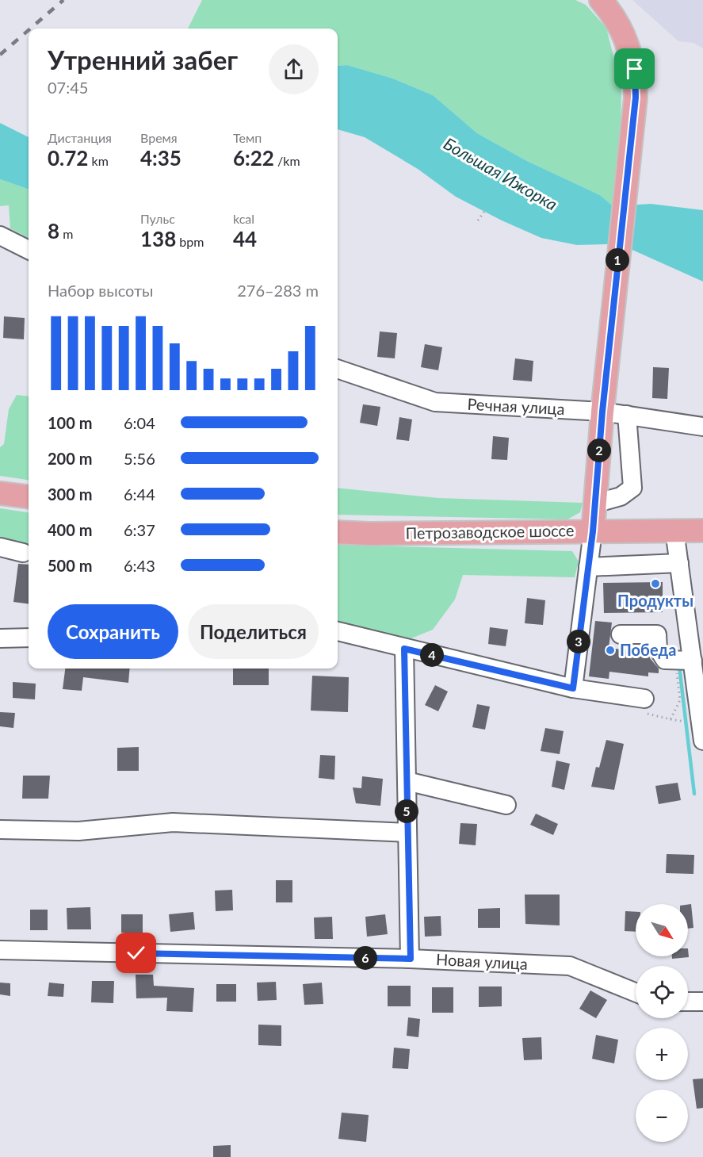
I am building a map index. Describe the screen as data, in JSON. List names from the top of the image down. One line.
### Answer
{"streets":{"main road":["Петрозаводское шоссе"],"street":["Речная улица","Новая улица"]},"water":["Большая Ижорка"],"places":["Продукты","Победа"],"north":"bottom right","page":{"heading":["Утренний забег","07:45"],"stats":[["Дистанция","0.72 km"],["Время","4:35"],["Темп","6:22 /km"],["8 m"],["Пульс","138 bpm"],["kcal","44"]],"pins":["1","2","3","4","5","6"],"chart":["Набор высоты","276–283 m"],"list":[{"name":"100 m","note":"6:04"},{"name":"200 m","note":"5:56"},{"name":"300 m","note":"6:44"},{"name":"400 m","note":"6:37"},{"name":"500 m","note":"6:43"}],"buttons":["Сохранить","Поделиться"],"map_buttons":["+","−"]}}
